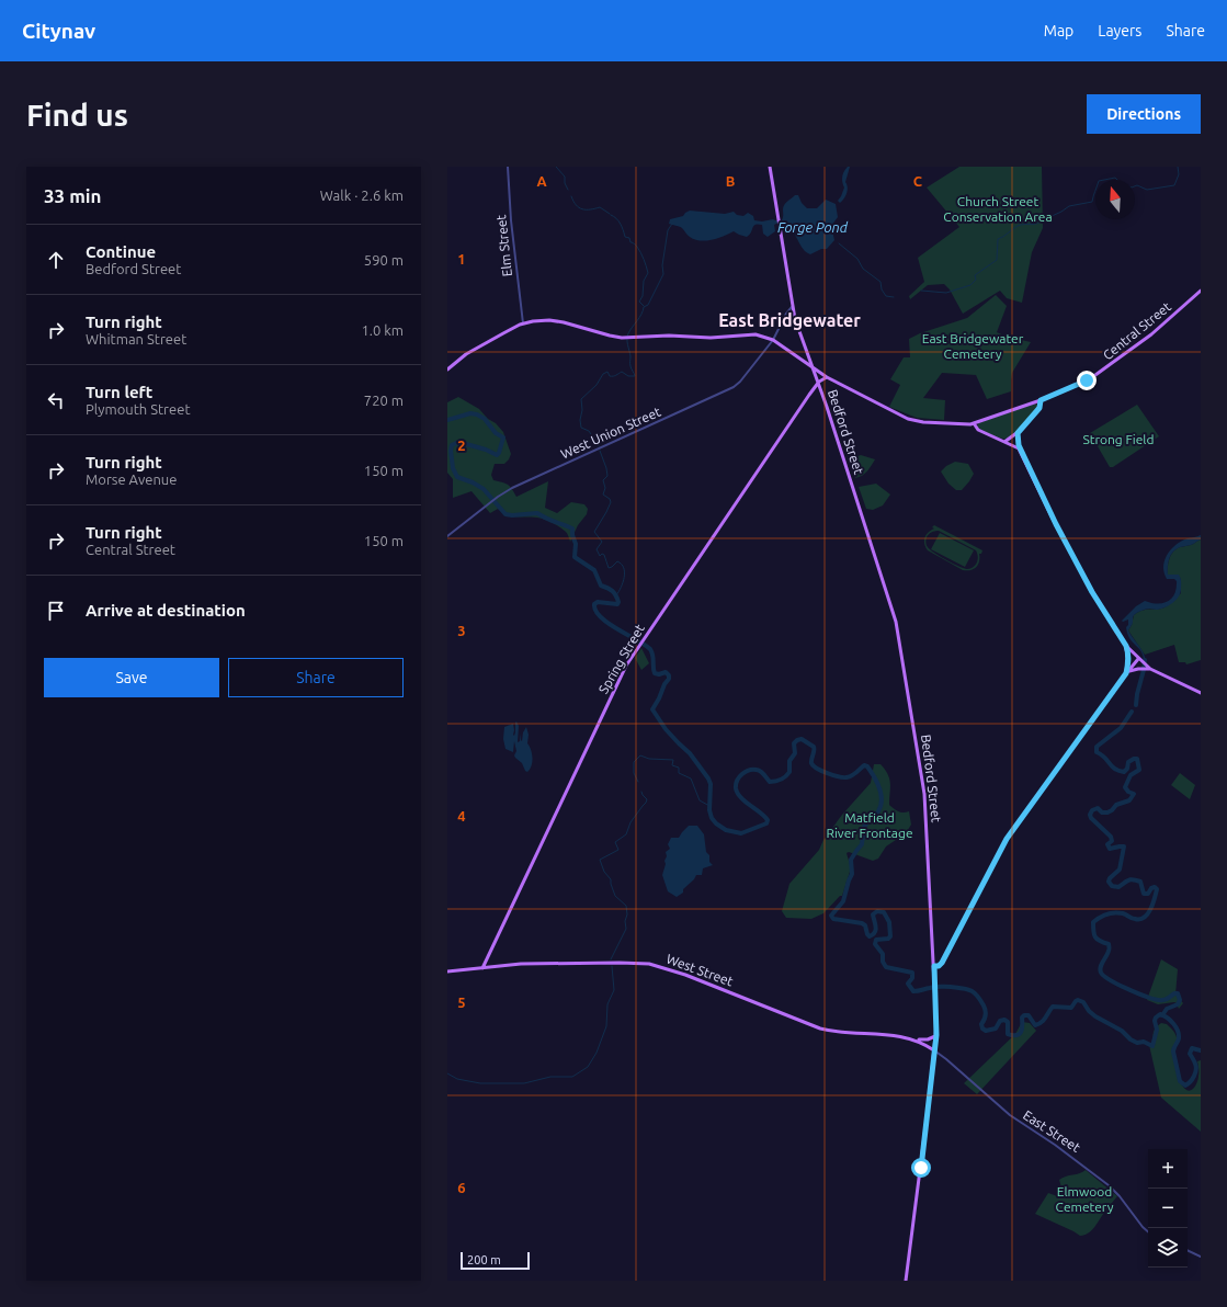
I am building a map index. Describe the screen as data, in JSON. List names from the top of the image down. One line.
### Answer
{"streets":{"main road":["Central Street","Bedford Street","Spring Street","West Street"],"street":["Elm Street","West Union Street","East Street"]},"crossings":[["Central Street","Bedford Street"],["Central Street","West Union Street"],["Bedford Street","West Union Street"],["Bedford Street","Spring Street"],["Bedford Street","West Street"],["Bedford Street","East Street"],["Spring Street","West Street"],["West Street","East Street"]],"districts":["East Bridgewater"],"water":["Forge Pond"],"parks":["Church Street Conservation Area","East Bridgewater Cemetery","Strong Field","Matfield River Frontage","Elmwood Cemetery"],"scale_bar":"200 m","north":"top","page":{"header":"Citynav","nav":["Map","Layers","Share"],"buttons":["Directions",["Save","Share"]],"title":"Find us","heading":["33 min","Walk · 2.6 km"],"list":[["Continue","Bedford Street","590 m"],["Turn right","Whitman Street","1.0 km"],["Turn left","Plymouth Street","720 m"],["Turn right","Morse Avenue","150 m"],["Turn right","Central Street","150 m"],"Arrive at destination"],"map_buttons":["+","−"],"scale":"200 m"},"grid":{"columns":["A","B","C"],"rows":["1","2","3","4","5","6"]}}
